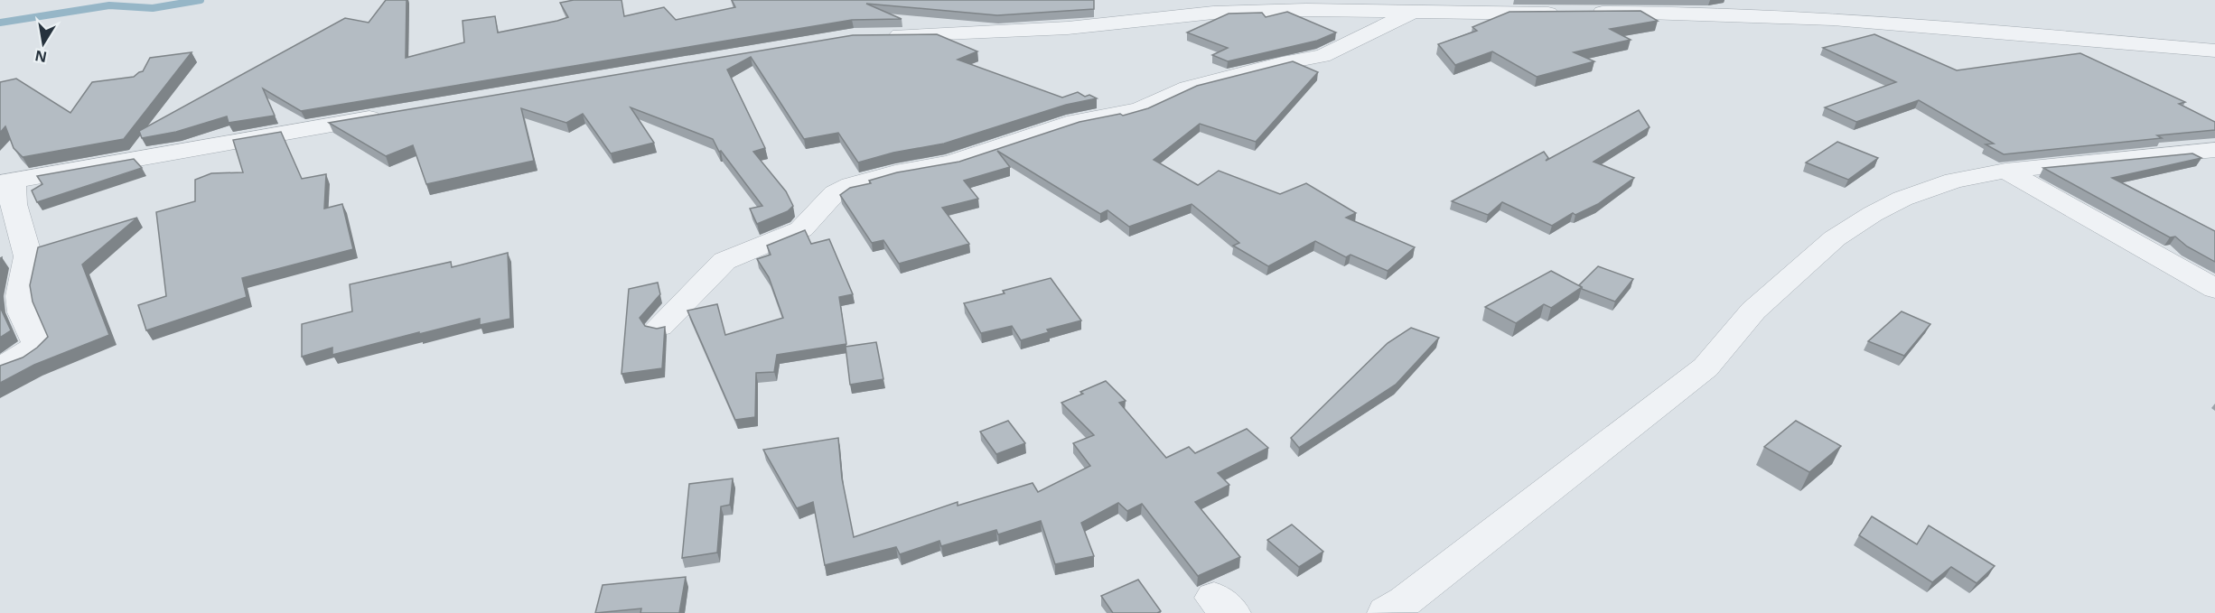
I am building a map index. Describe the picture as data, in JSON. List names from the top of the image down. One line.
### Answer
{"north":"bottom"}
